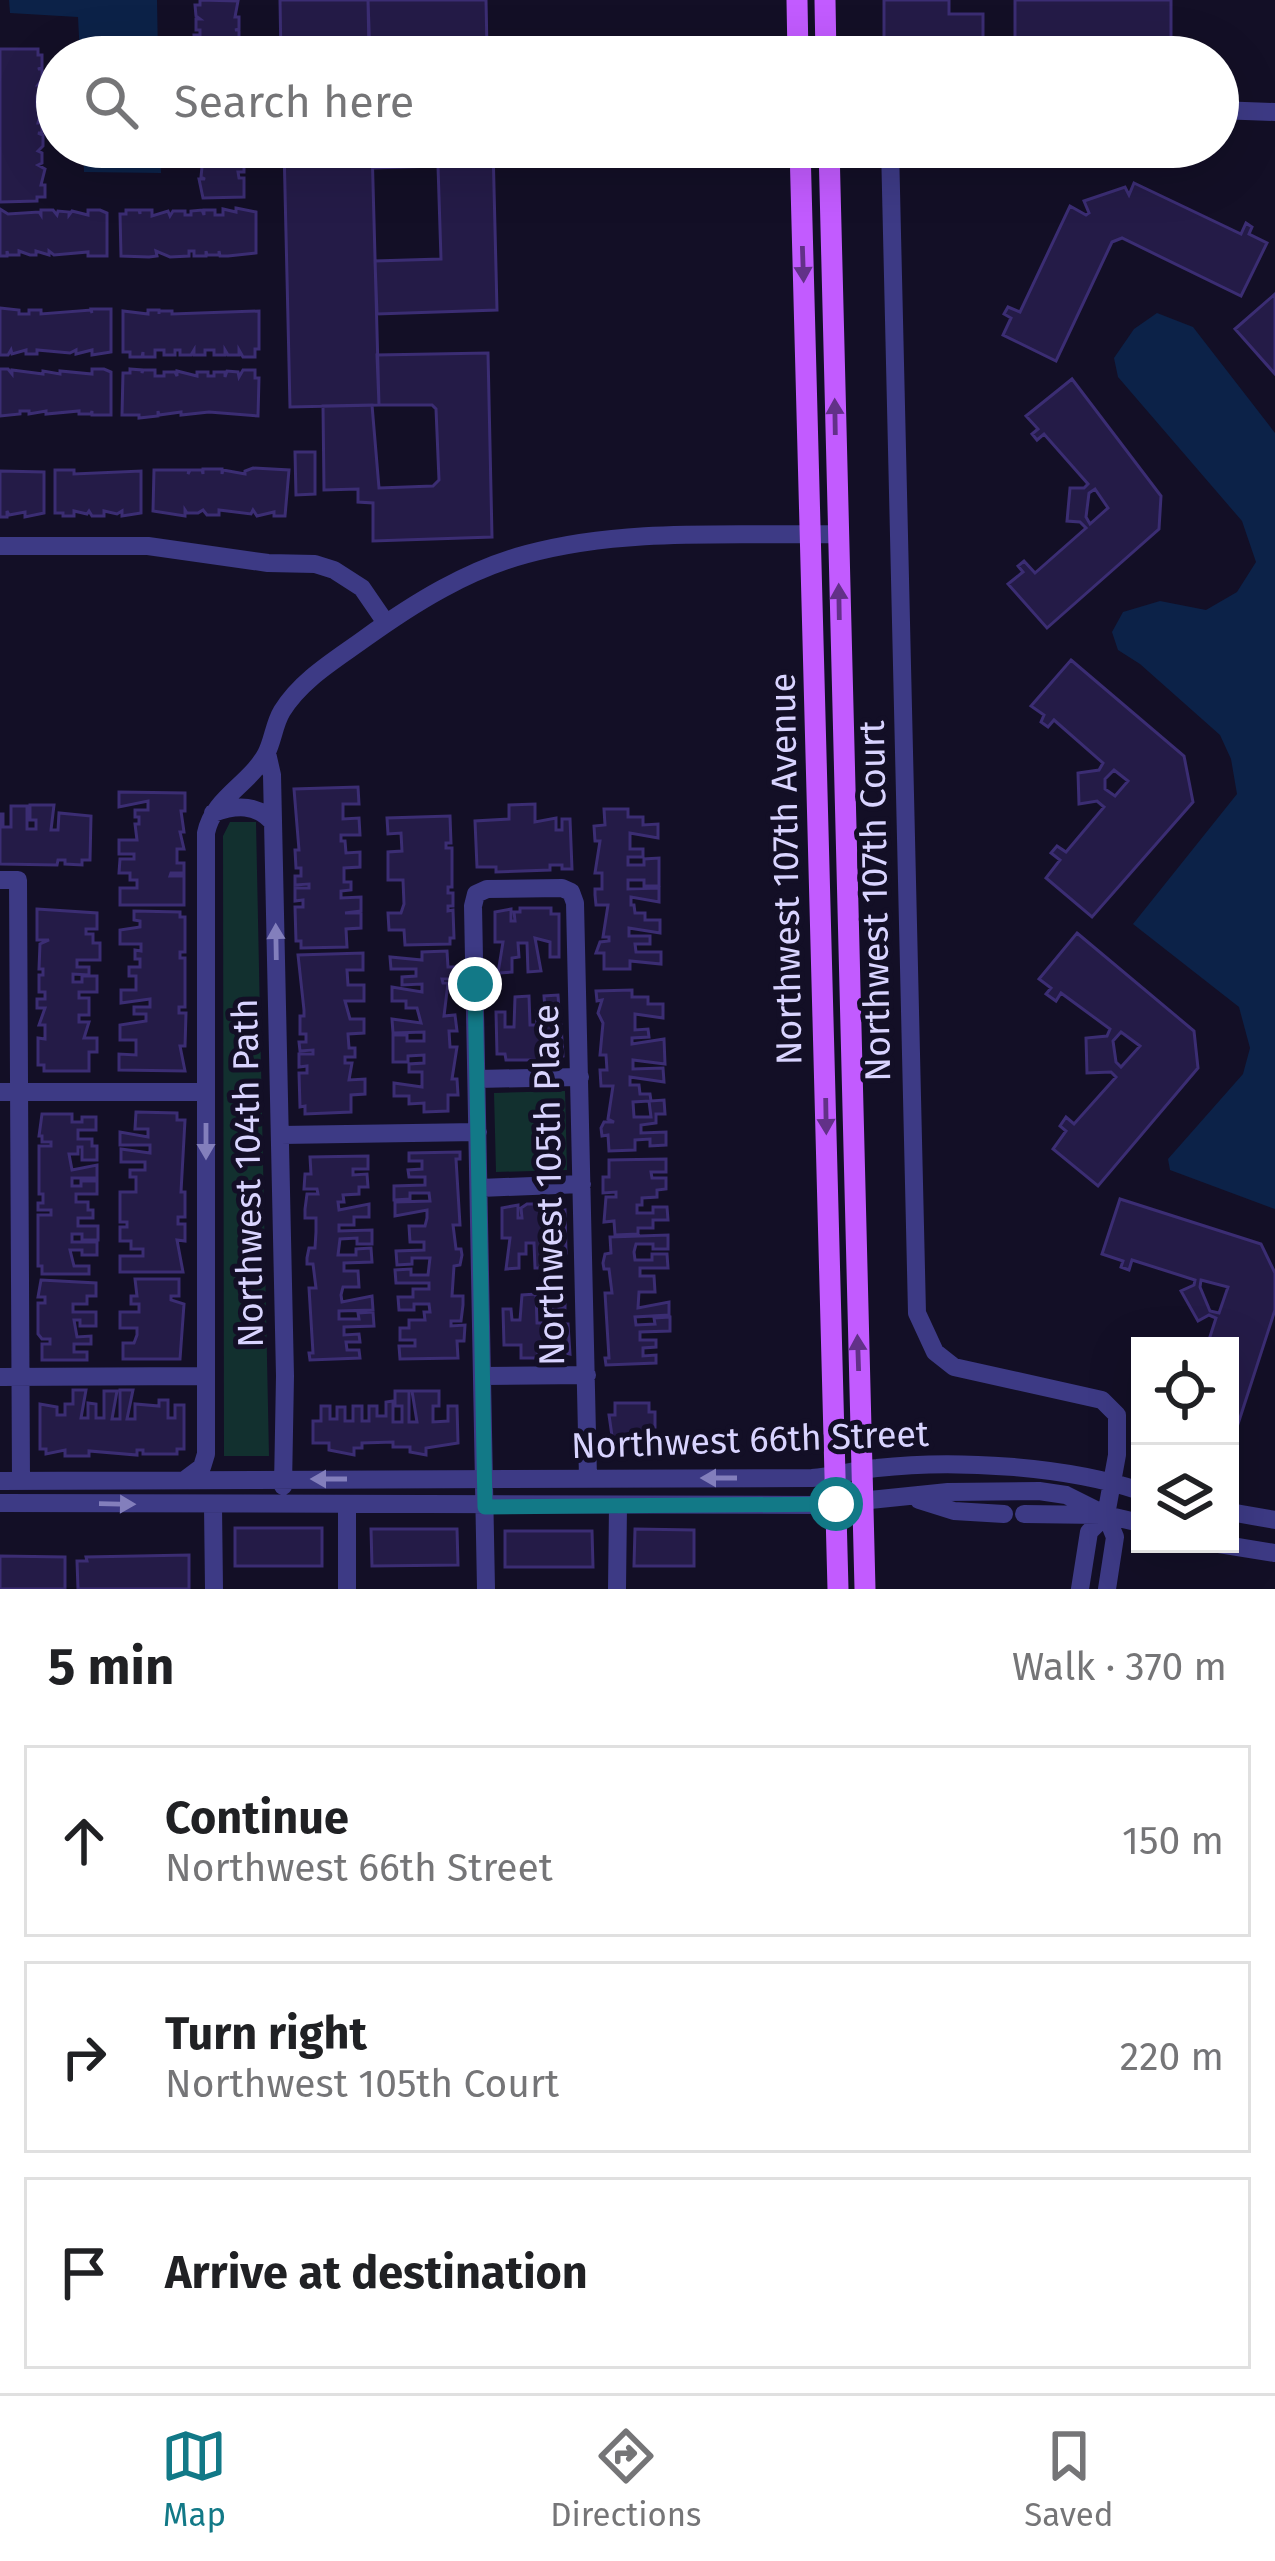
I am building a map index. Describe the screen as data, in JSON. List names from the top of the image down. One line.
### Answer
{"streets":{"main road":["Northwest 107th Avenue"],"street":["Northwest 107th Court","Northwest 104th Path","Northwest 105th Place","Northwest 66th Street"]},"crossings":[["Northwest 107th Avenue","Northwest 66th Street"],["Northwest 107th Court","Northwest 66th Street"],["Northwest 104th Path","Northwest 66th Street"],["Northwest 105th Place","Northwest 66th Street"]],"page":{"search":"Search here","heading":["5 min","Walk · 370 m"],"list":[["Continue","Northwest 66th Street","150 m"],["Turn right","Northwest 105th Court","220 m"],"Arrive at destination"],"nav":["Map","Directions","Saved"]}}
